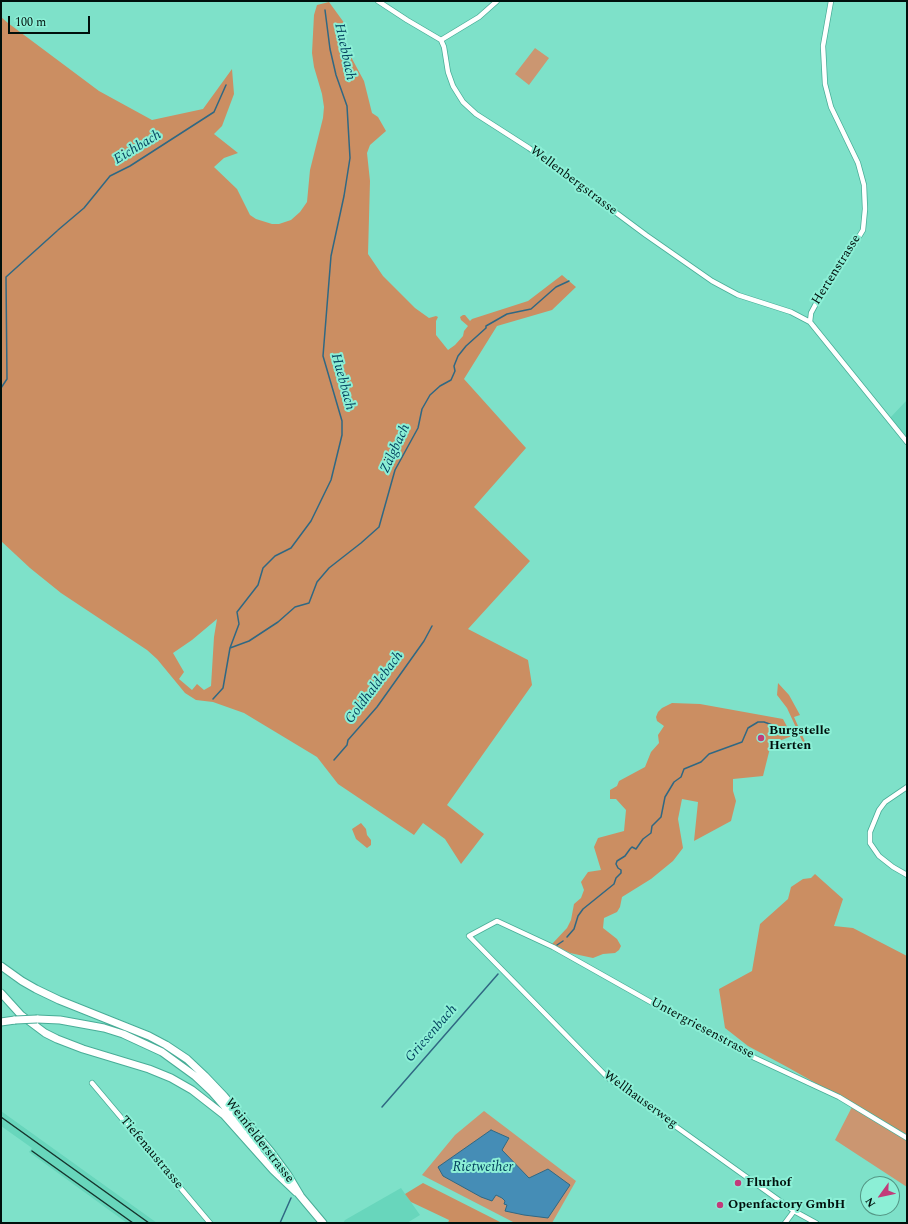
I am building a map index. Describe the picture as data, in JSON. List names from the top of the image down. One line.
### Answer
{"streets":{"main road":["Weinfelderstrasse"],"street":["Wellenbergstrasse","Hertenstrasse","Untergriesenstrasse","Wellhauserweg","Tiefenaustrasse"]},"crossings":[["Wellenbergstrasse","Hertenstrasse"],["Untergriesenstrasse","Wellhauserweg"]],"water":["Huebbach","Eichbach","Zälgbach","Goldhaldebach","Griesenbach","Rietweiher"],"places":["Burgstelle Herten","Flurhof","Openfactory GmbH"],"scale_bar":"100 m","north":"bottom left"}
